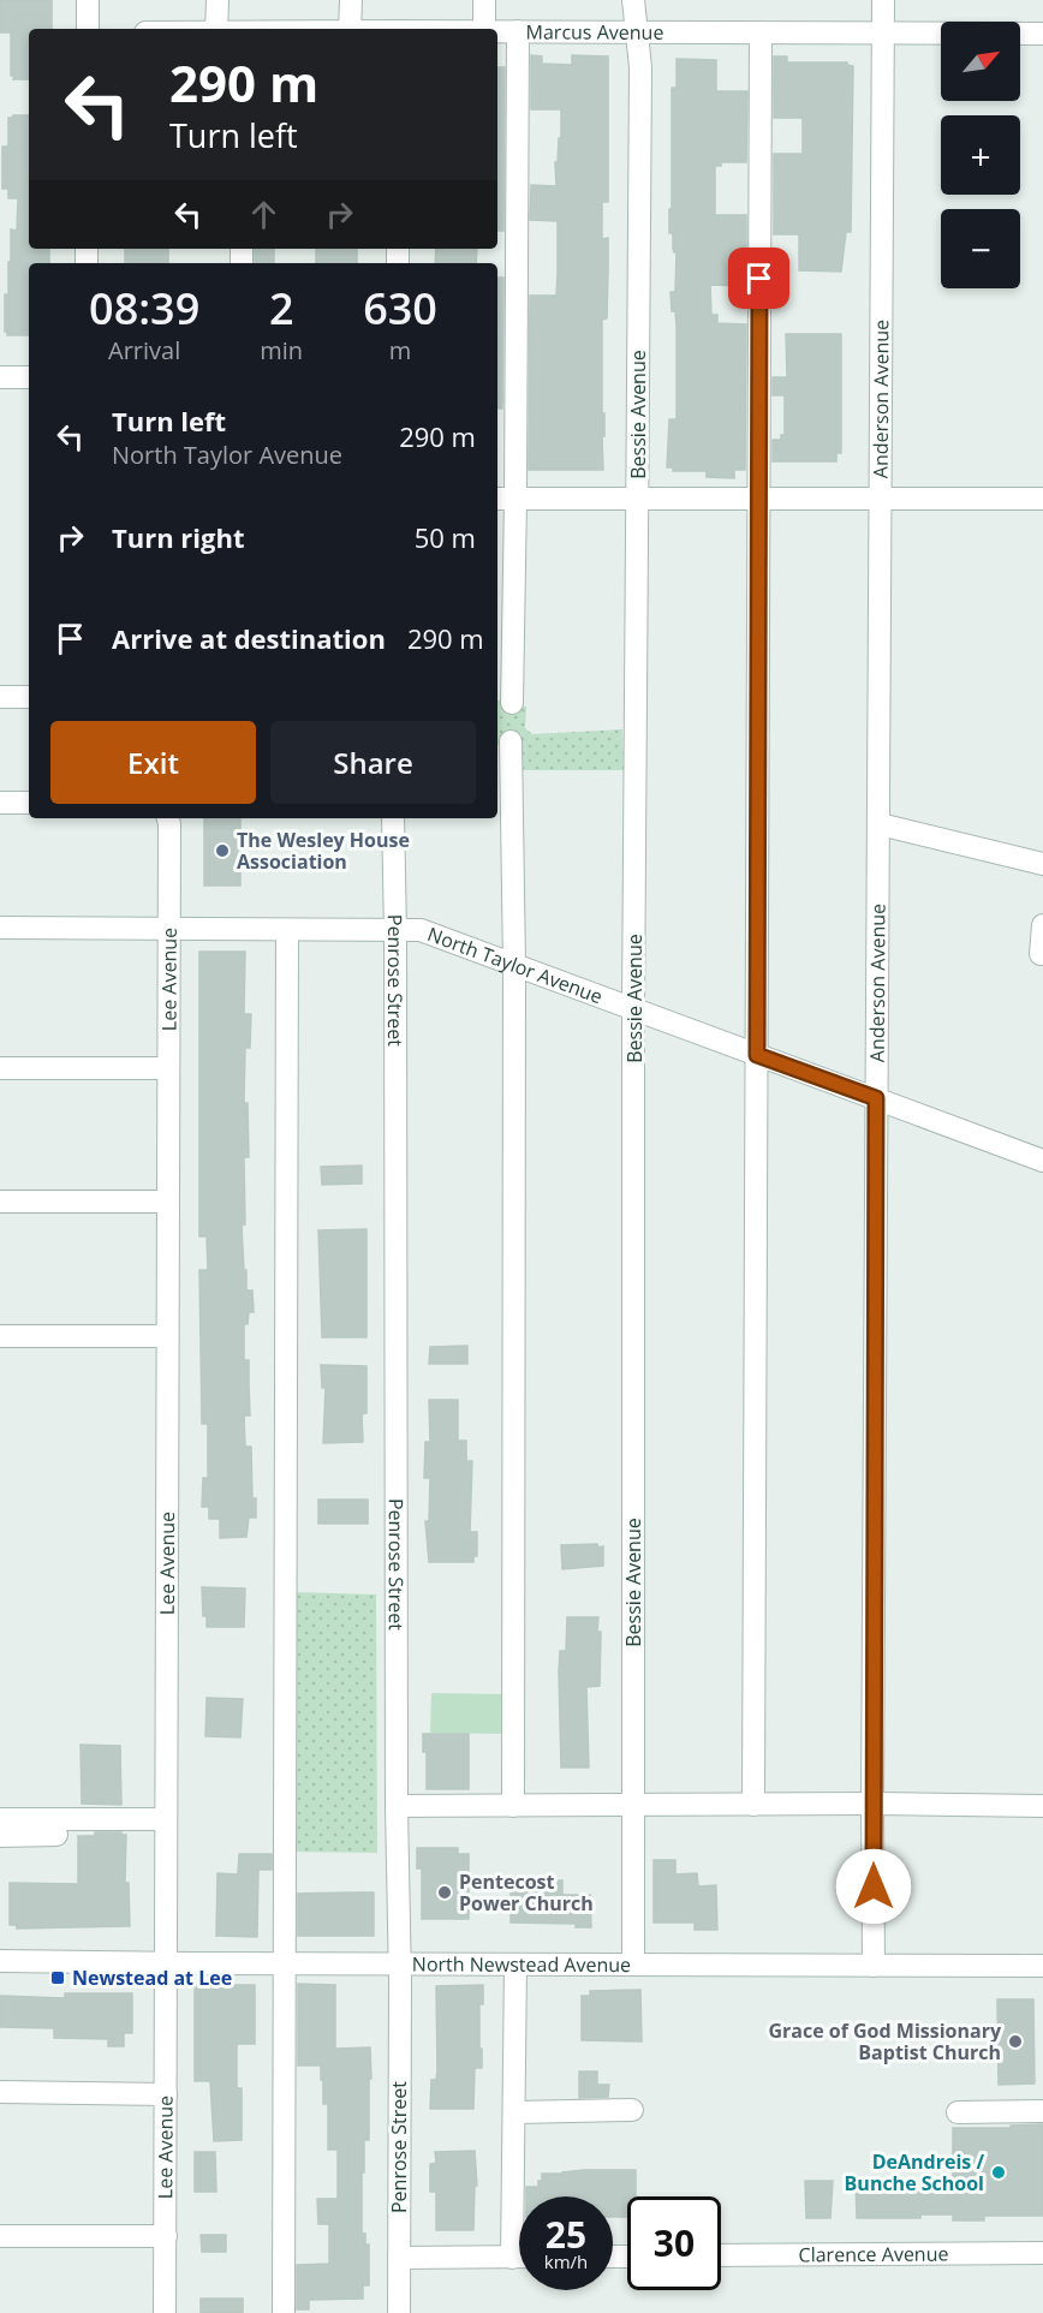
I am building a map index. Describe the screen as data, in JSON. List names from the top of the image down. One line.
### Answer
{"streets":{"street":["Marcus Avenue","Anderson Avenue","Bessie Avenue","North Taylor Avenue","Lee Avenue","Penrose Street","North Newstead Avenue","Clarence Avenue"]},"crossings":[["Marcus Avenue","Anderson Avenue"],["Marcus Avenue","Bessie Avenue"],["Anderson Avenue","North Taylor Avenue"],["Anderson Avenue","North Newstead Avenue"],["Bessie Avenue","North Taylor Avenue"],["Bessie Avenue","North Newstead Avenue"],["North Taylor Avenue","Lee Avenue"],["North Taylor Avenue","Penrose Street"],["Lee Avenue","North Newstead Avenue"],["Penrose Street","North Newstead Avenue"]],"places":{"other":["The Wesley House Association","Pentecost Power Church","Grace of God Missionary Baptist Church","DeAndreis / Bunche School"],"transit":["Newstead at Lee"]},"north":"top right","page":{"map_buttons":["+","−"],"turn":["290 m","Turn left"],"eta":["08:39","Arrival","2","min","630","m"],"list":[{"name":"Turn left","note":"North Taylor Avenue","value":"290 m"},{"name":"Turn right","value":"50 m"},{"name":"Arrive at destination","value":"290 m"}],"buttons":["Exit","Share"],"speed":"25 km/h","limit":"30"}}
